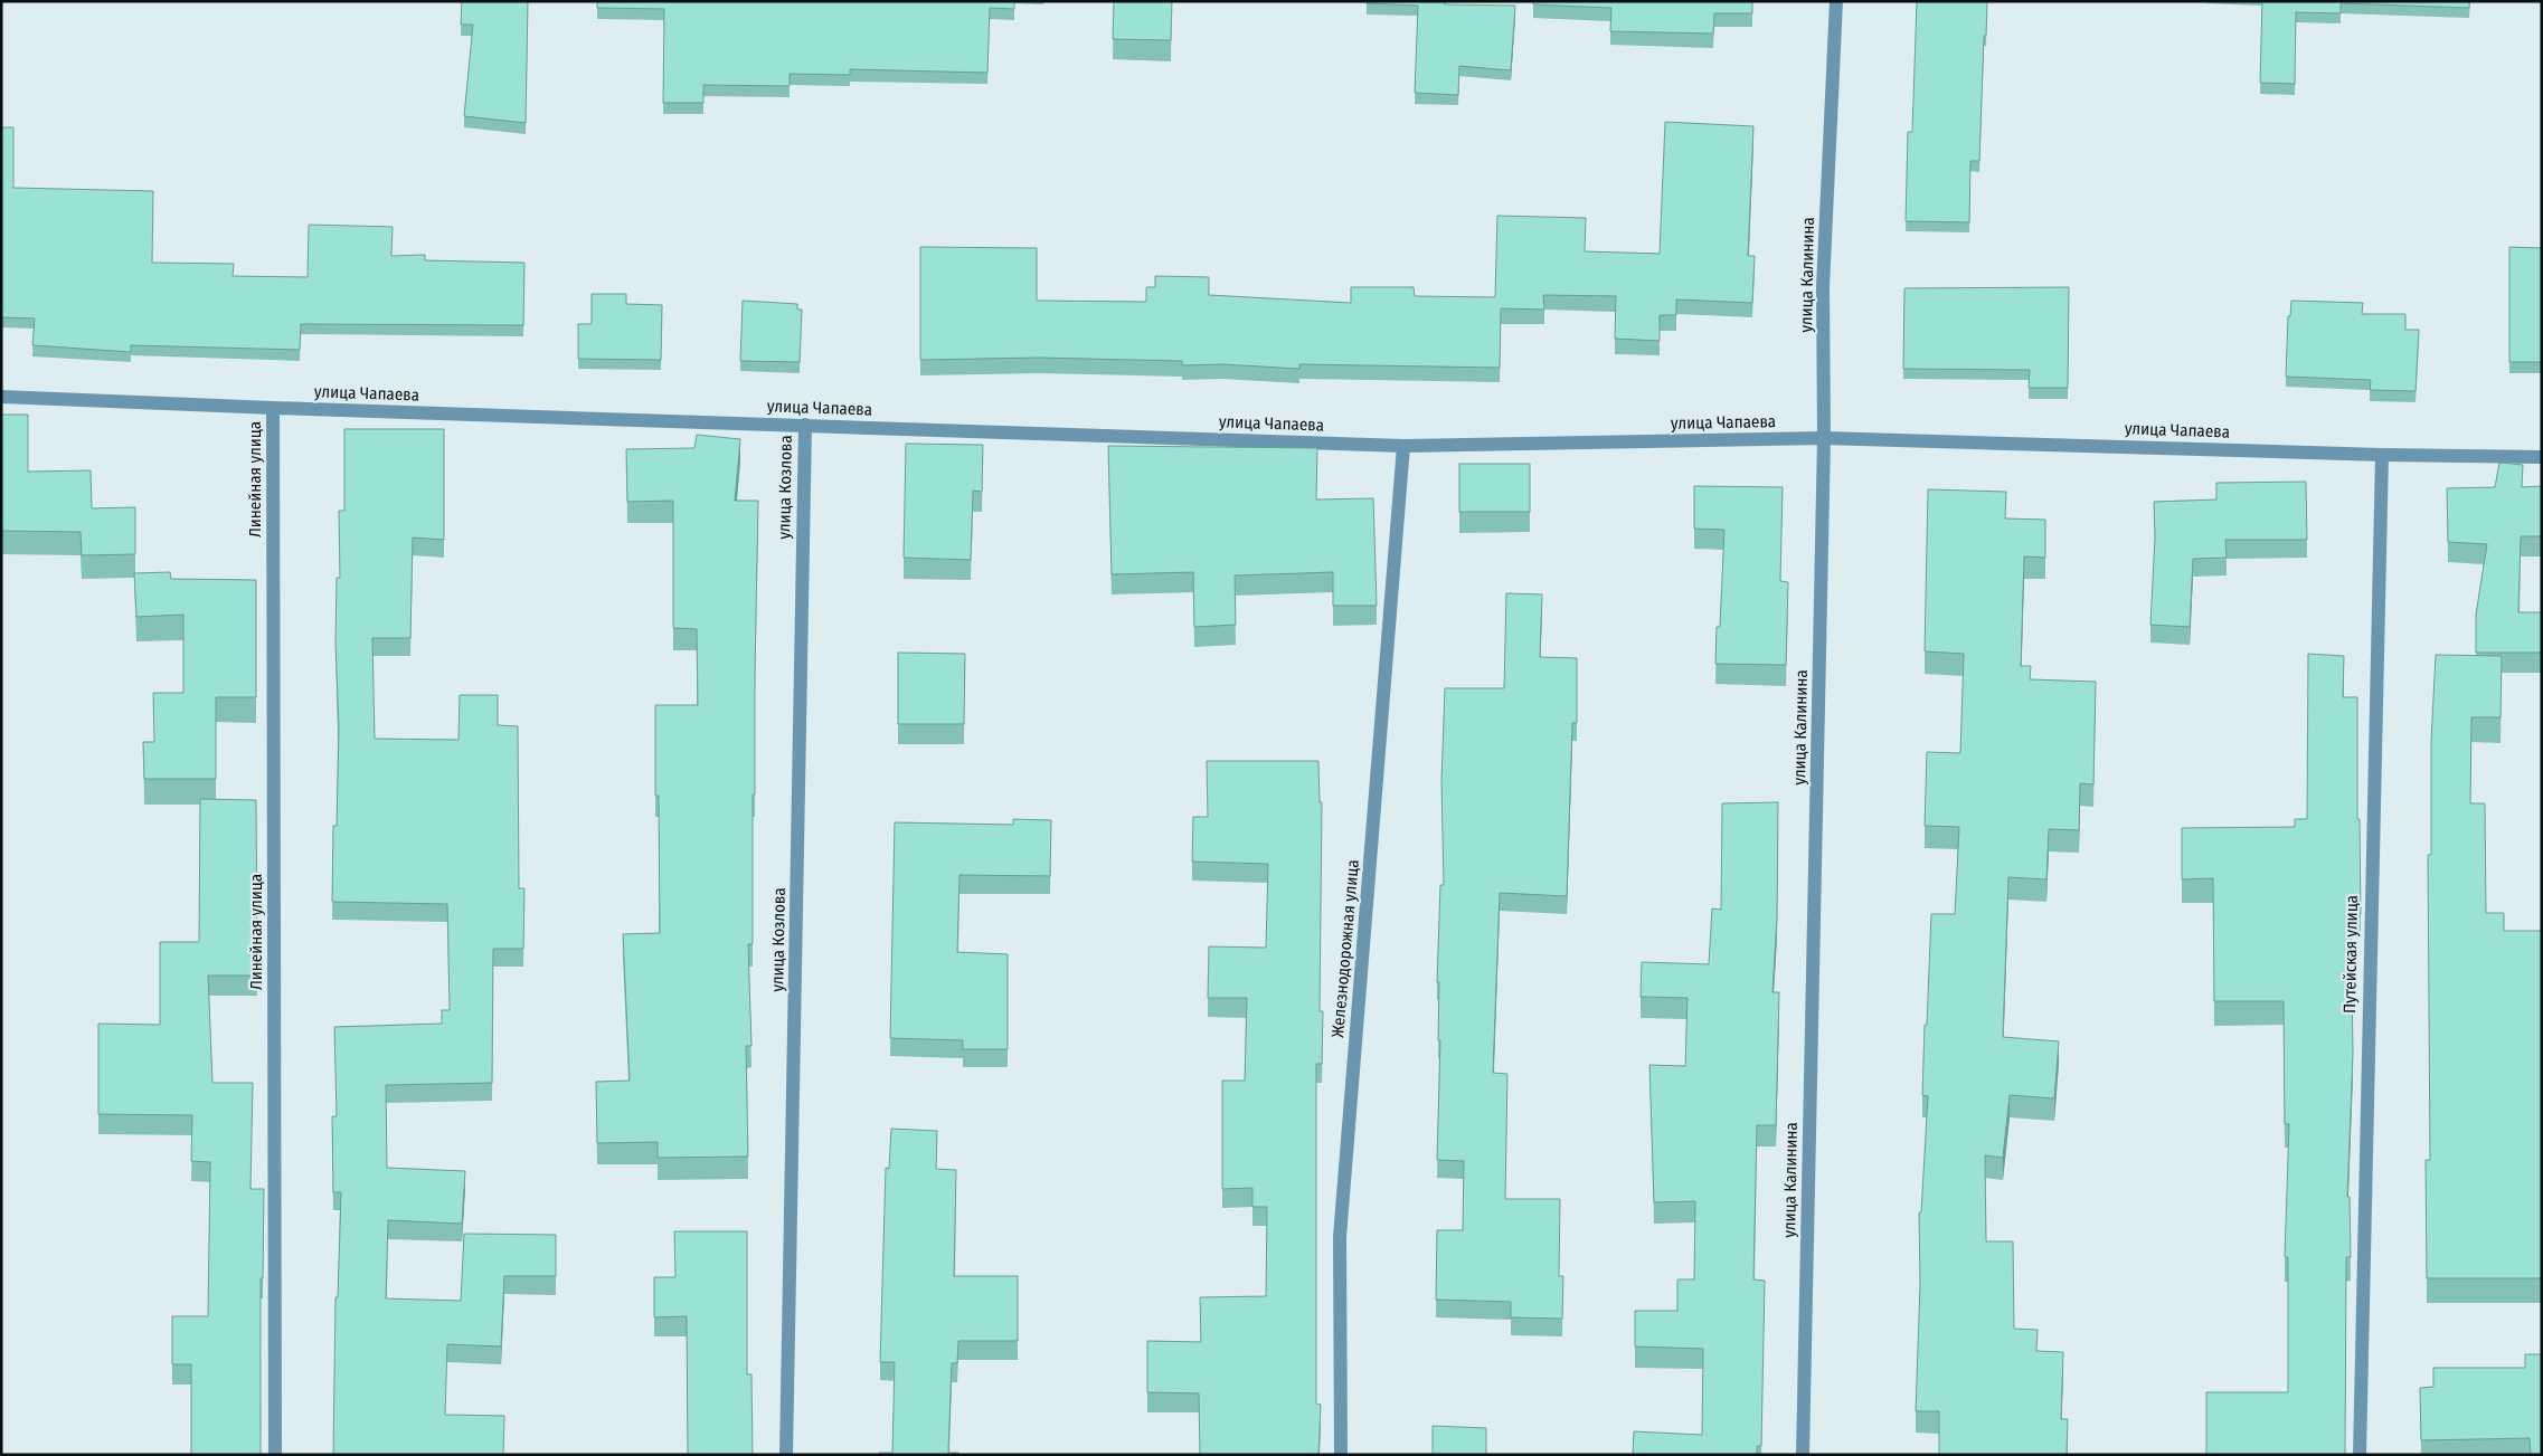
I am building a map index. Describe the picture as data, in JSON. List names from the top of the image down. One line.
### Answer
{"streets":{"street":["улица Калинина","улица Чапаева","Линейная улица","улица Козлова","Железнодорожная улица","Путейская улица"]},"crossings":[["улица Калинина","улица Чапаева"],["улица Чапаева","Линейная улица"],["улица Чапаева","улица Козлова"],["улица Чапаева","Железнодорожная улица"],["улица Чапаева","Путейская улица"]]}
